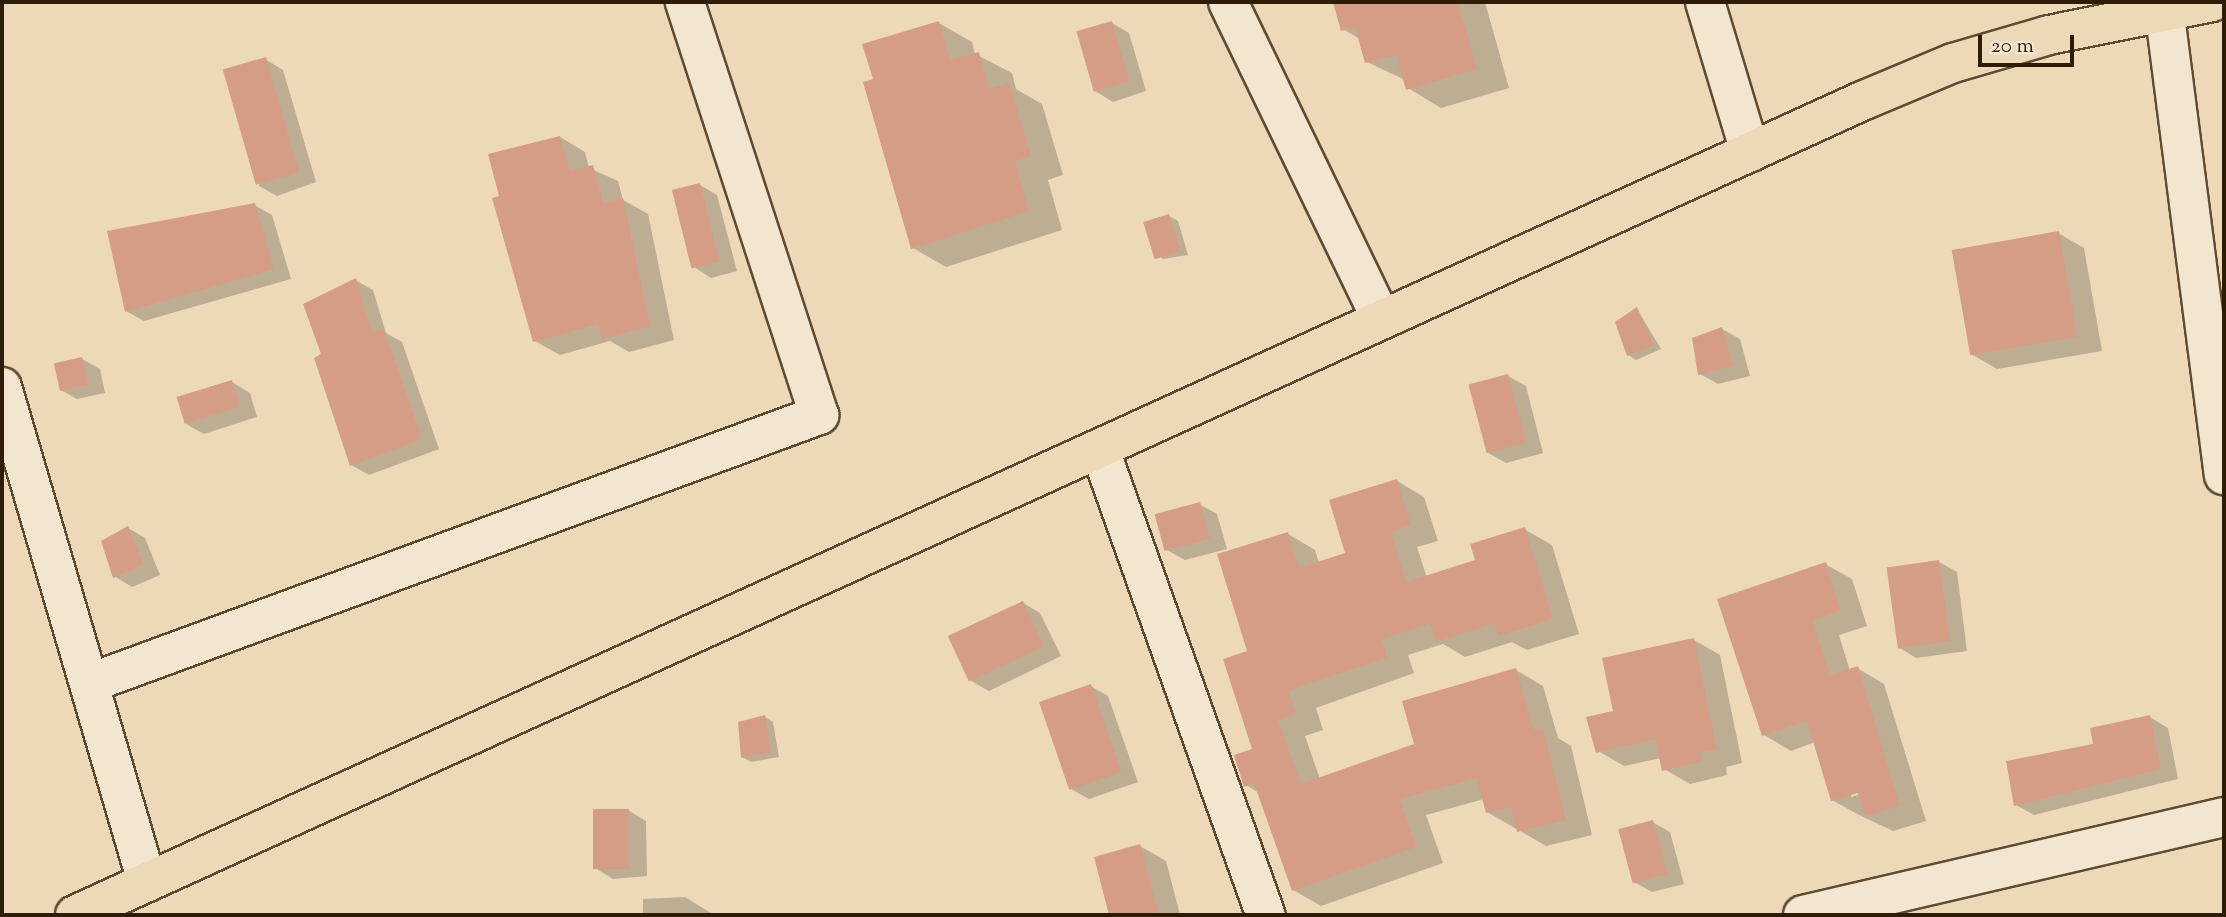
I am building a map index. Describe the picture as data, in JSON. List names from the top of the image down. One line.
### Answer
{"scale_bar":"20 m"}
